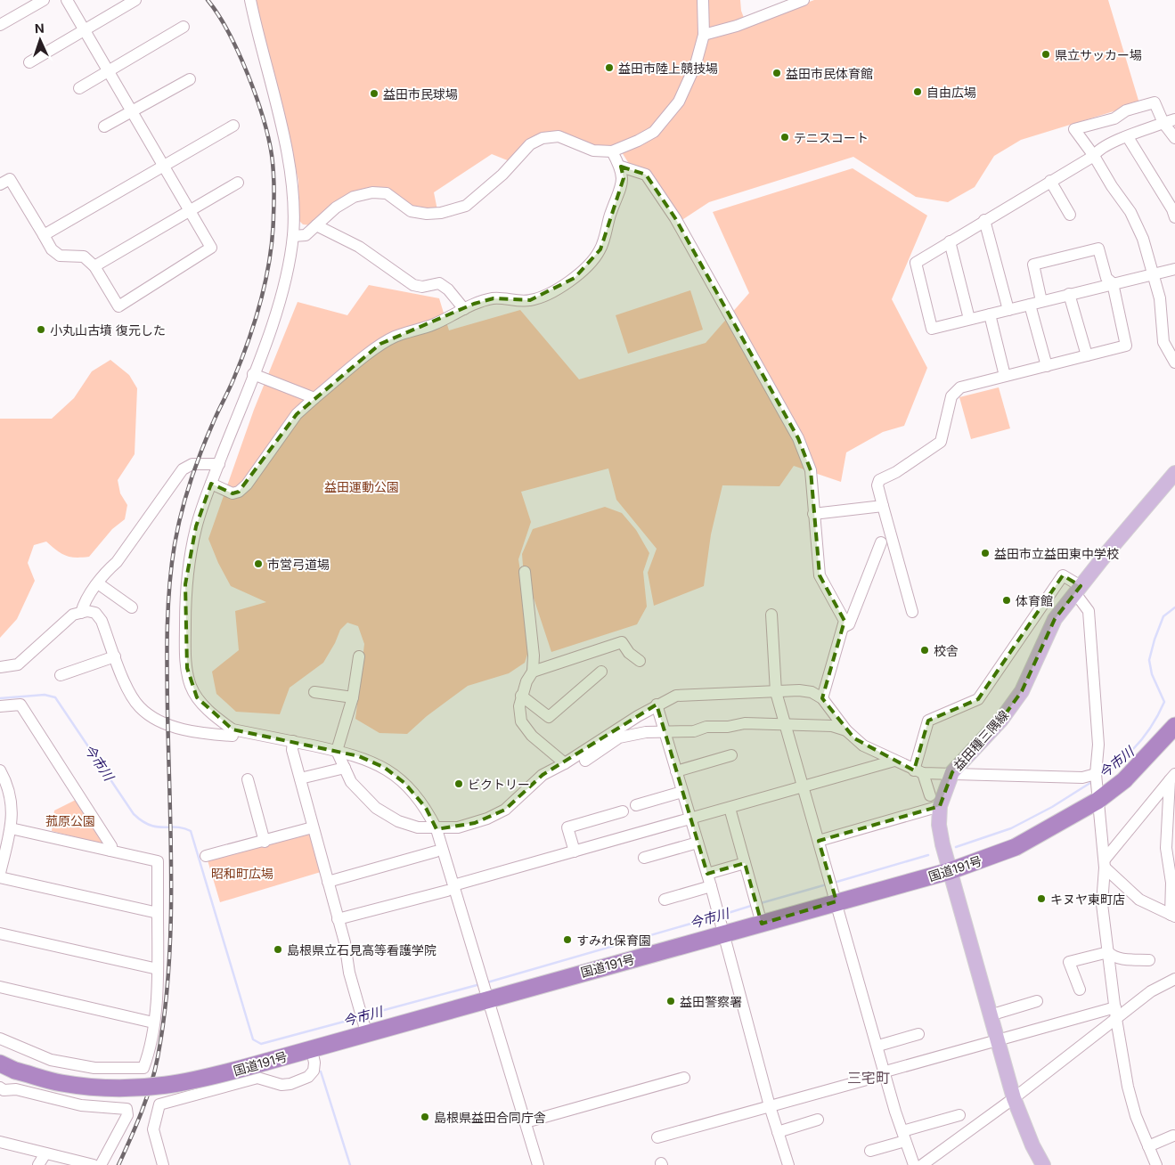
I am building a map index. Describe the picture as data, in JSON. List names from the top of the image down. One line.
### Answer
{"streets":{"highway":["国道191号"],"main road":["益田種三隅線"]},"crossings":[["益田種三隅線","国道191号"]],"districts":["三宅町"],"water":["今市川"],"parks":["益田運動公園","菰原公園","昭和町広場"],"places":["県立サッカー場","益田市陸上競技場","益田市民体育館","自由広場","益田市民球場","テニスコート","小丸山古墳 復元した","益田市立益田東中学校","市営弓道場","体育館","校舎","ビクトリー","キヌヤ東町店","すみれ保育園","島根県立石見高等看護学院","益田警察署","島根県益田合同庁舎"],"north":"top"}
